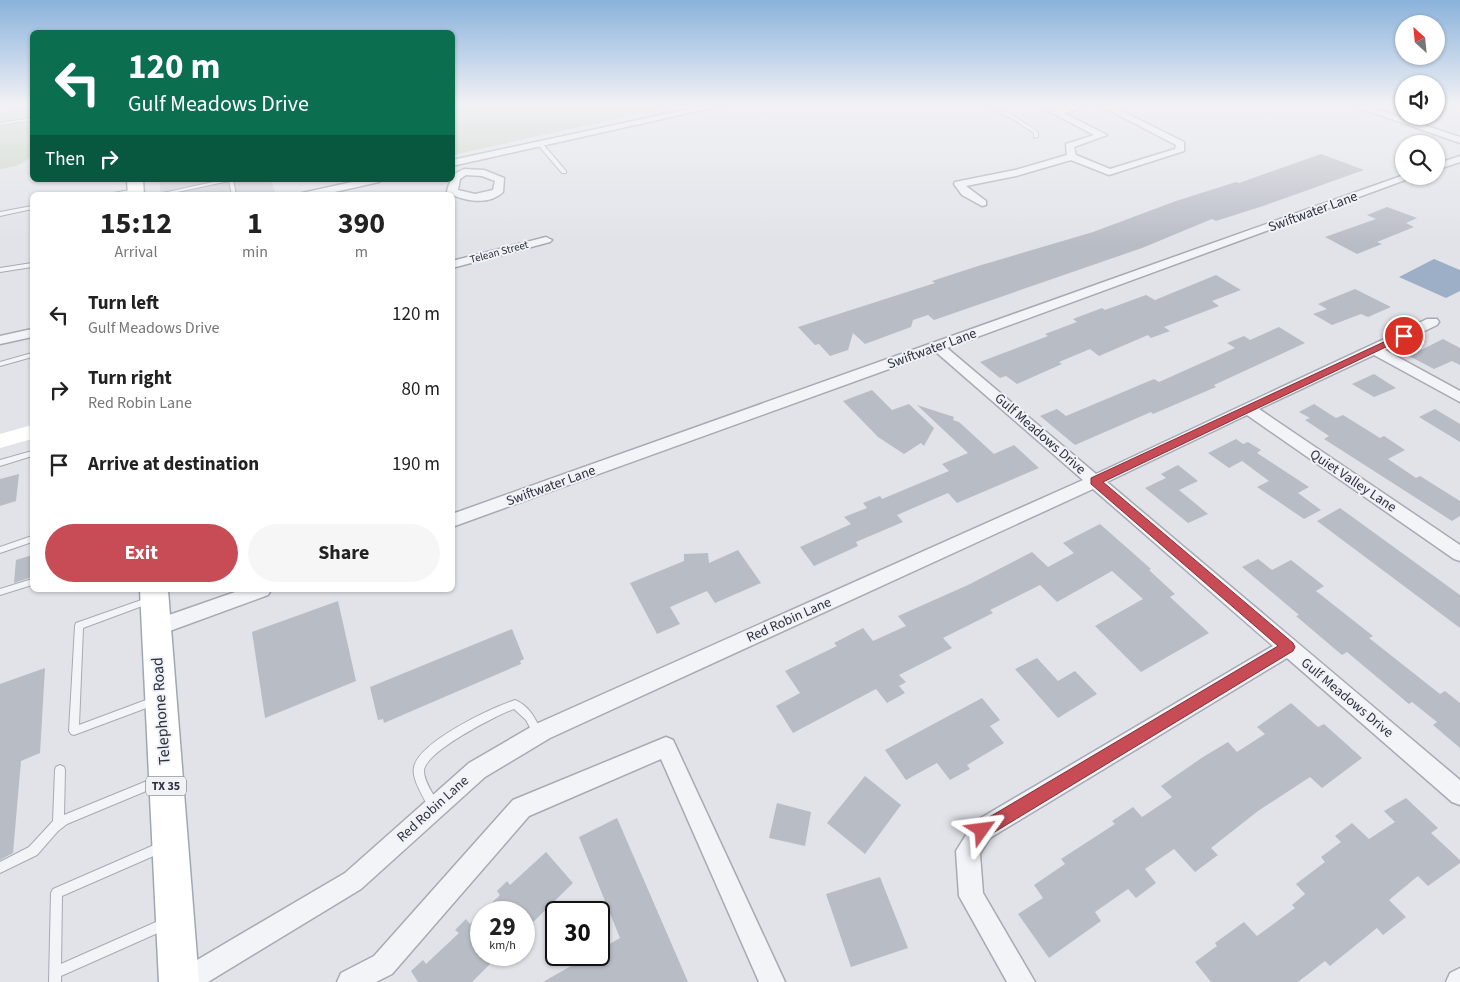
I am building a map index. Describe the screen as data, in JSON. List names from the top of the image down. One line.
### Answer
{"streets":{"main road":["Telephone Road","TX 35"],"street":["Swiftwater Lane","Telean Street","Gulf Meadows Drive","Quiet Valley Lane","Red Robin Lane"]},"crossings":[["Swiftwater Lane","Gulf Meadows Drive"],["Gulf Meadows Drive","Red Robin Lane"],["Quiet Valley Lane","Red Robin Lane"]],"north":"top left","page":{"turn":["120 m","Gulf Meadows Drive"],"then":"Then","eta":["15:12","Arrival","1","min","390","m"],"list":[{"name":"Turn left","note":"Gulf Meadows Drive","value":"120 m"},{"name":"Turn right","note":"Red Robin Lane","value":"80 m"},{"name":"Arrive at destination","value":"190 m"}],"buttons":["Exit","Share"],"speed":"29 km/h","limit":"30"}}
